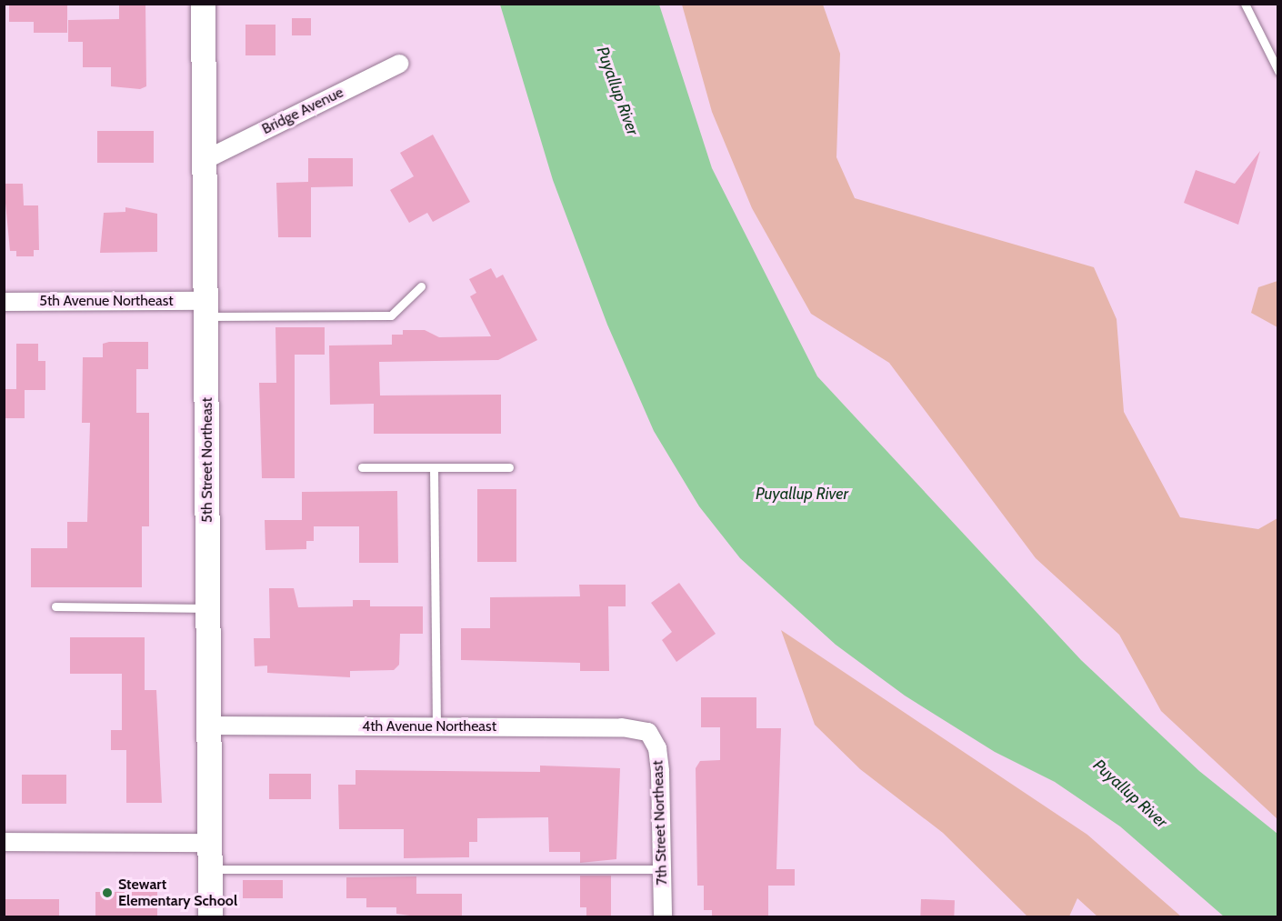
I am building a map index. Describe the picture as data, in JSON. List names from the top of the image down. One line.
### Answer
{"streets":{"street":["Bridge Avenue","5th Avenue Northeast","5th Street Northeast","4th Avenue Northeast","7th Street Northeast"]},"crossings":[["Bridge Avenue","5th Street Northeast"],["5th Avenue Northeast","5th Street Northeast"],["5th Street Northeast","4th Avenue Northeast"],["4th Avenue Northeast","7th Street Northeast"]],"water":["Puyallup River"],"places":["Stewart Elementary School"]}
